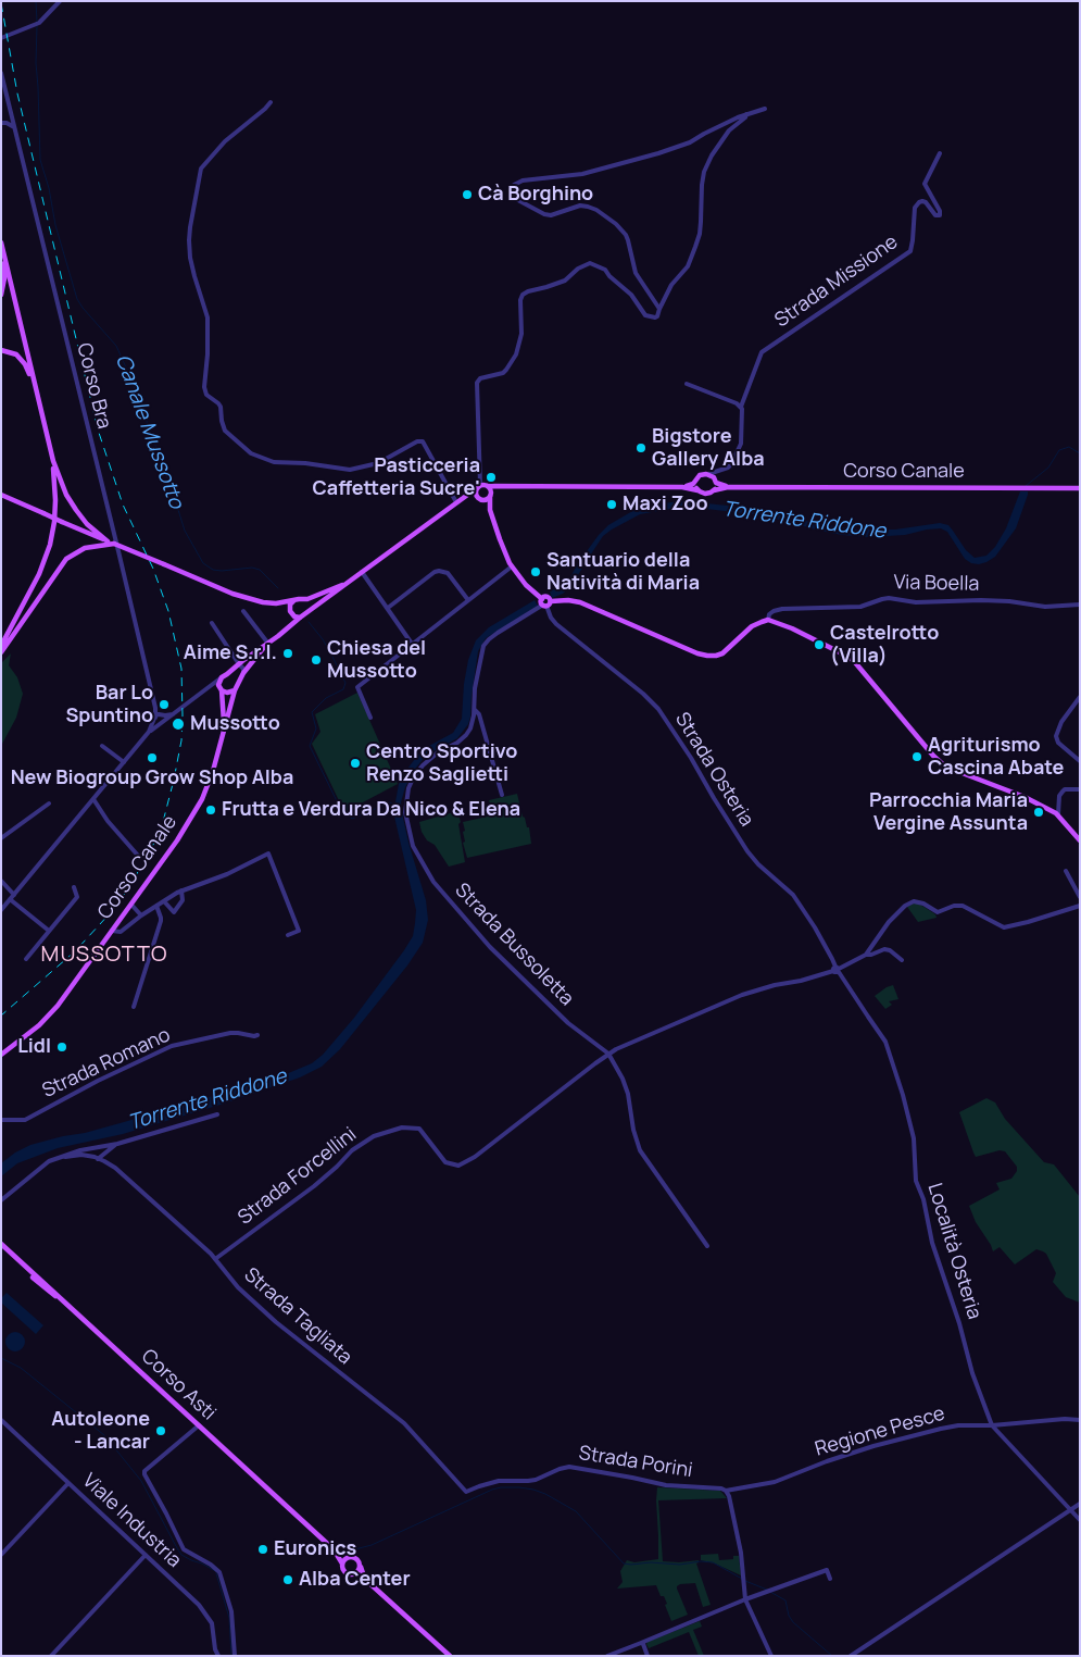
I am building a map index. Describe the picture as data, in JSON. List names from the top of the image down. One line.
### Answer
{"streets":{"main road":["Corso Canale","Corso Asti"],"street":["Strada Missione","Corso Bra","Via Boella","Strada Osteria","Strada Bussoletta","Strada Romano","Strada Forcellini","Località Osteria","Strada Tagliata","Regione Pesce","Strada Porini","Viale Industria"]},"crossings":[["Strada Missione","Corso Canale"],["Strada Osteria","Strada Bussoletta"],["Strada Osteria","Località Osteria"],["Strada Bussoletta","Strada Forcellini"],["Strada Forcellini","Strada Tagliata"],["Località Osteria","Regione Pesce"],["Strada Tagliata","Strada Porini"],["Regione Pesce","Strada Porini"]],"districts":["MUSSOTTO"],"water":["Canale Mussotto","Torrente Riddone"],"places":["Cà Borghino","Bigstore Gallery Alba","Pasticceria Caffetteria Sucre'","Maxi Zoo","Santuario della Natività di Maria","Castelrotto (Villa)","Aime S.r.l.","Chiesa del Mussotto","Bar Lo Spuntino","Mussotto","Agriturismo Cascina Abate","New Biogroup Grow Shop Alba","Centro Sportivo Renzo Saglietti","Frutta e Verdura Da Nico & Elena","Parrocchia Maria Vergine Assunta","Lidl","Autoleone - Lancar","Euronics","Alba Center"]}
